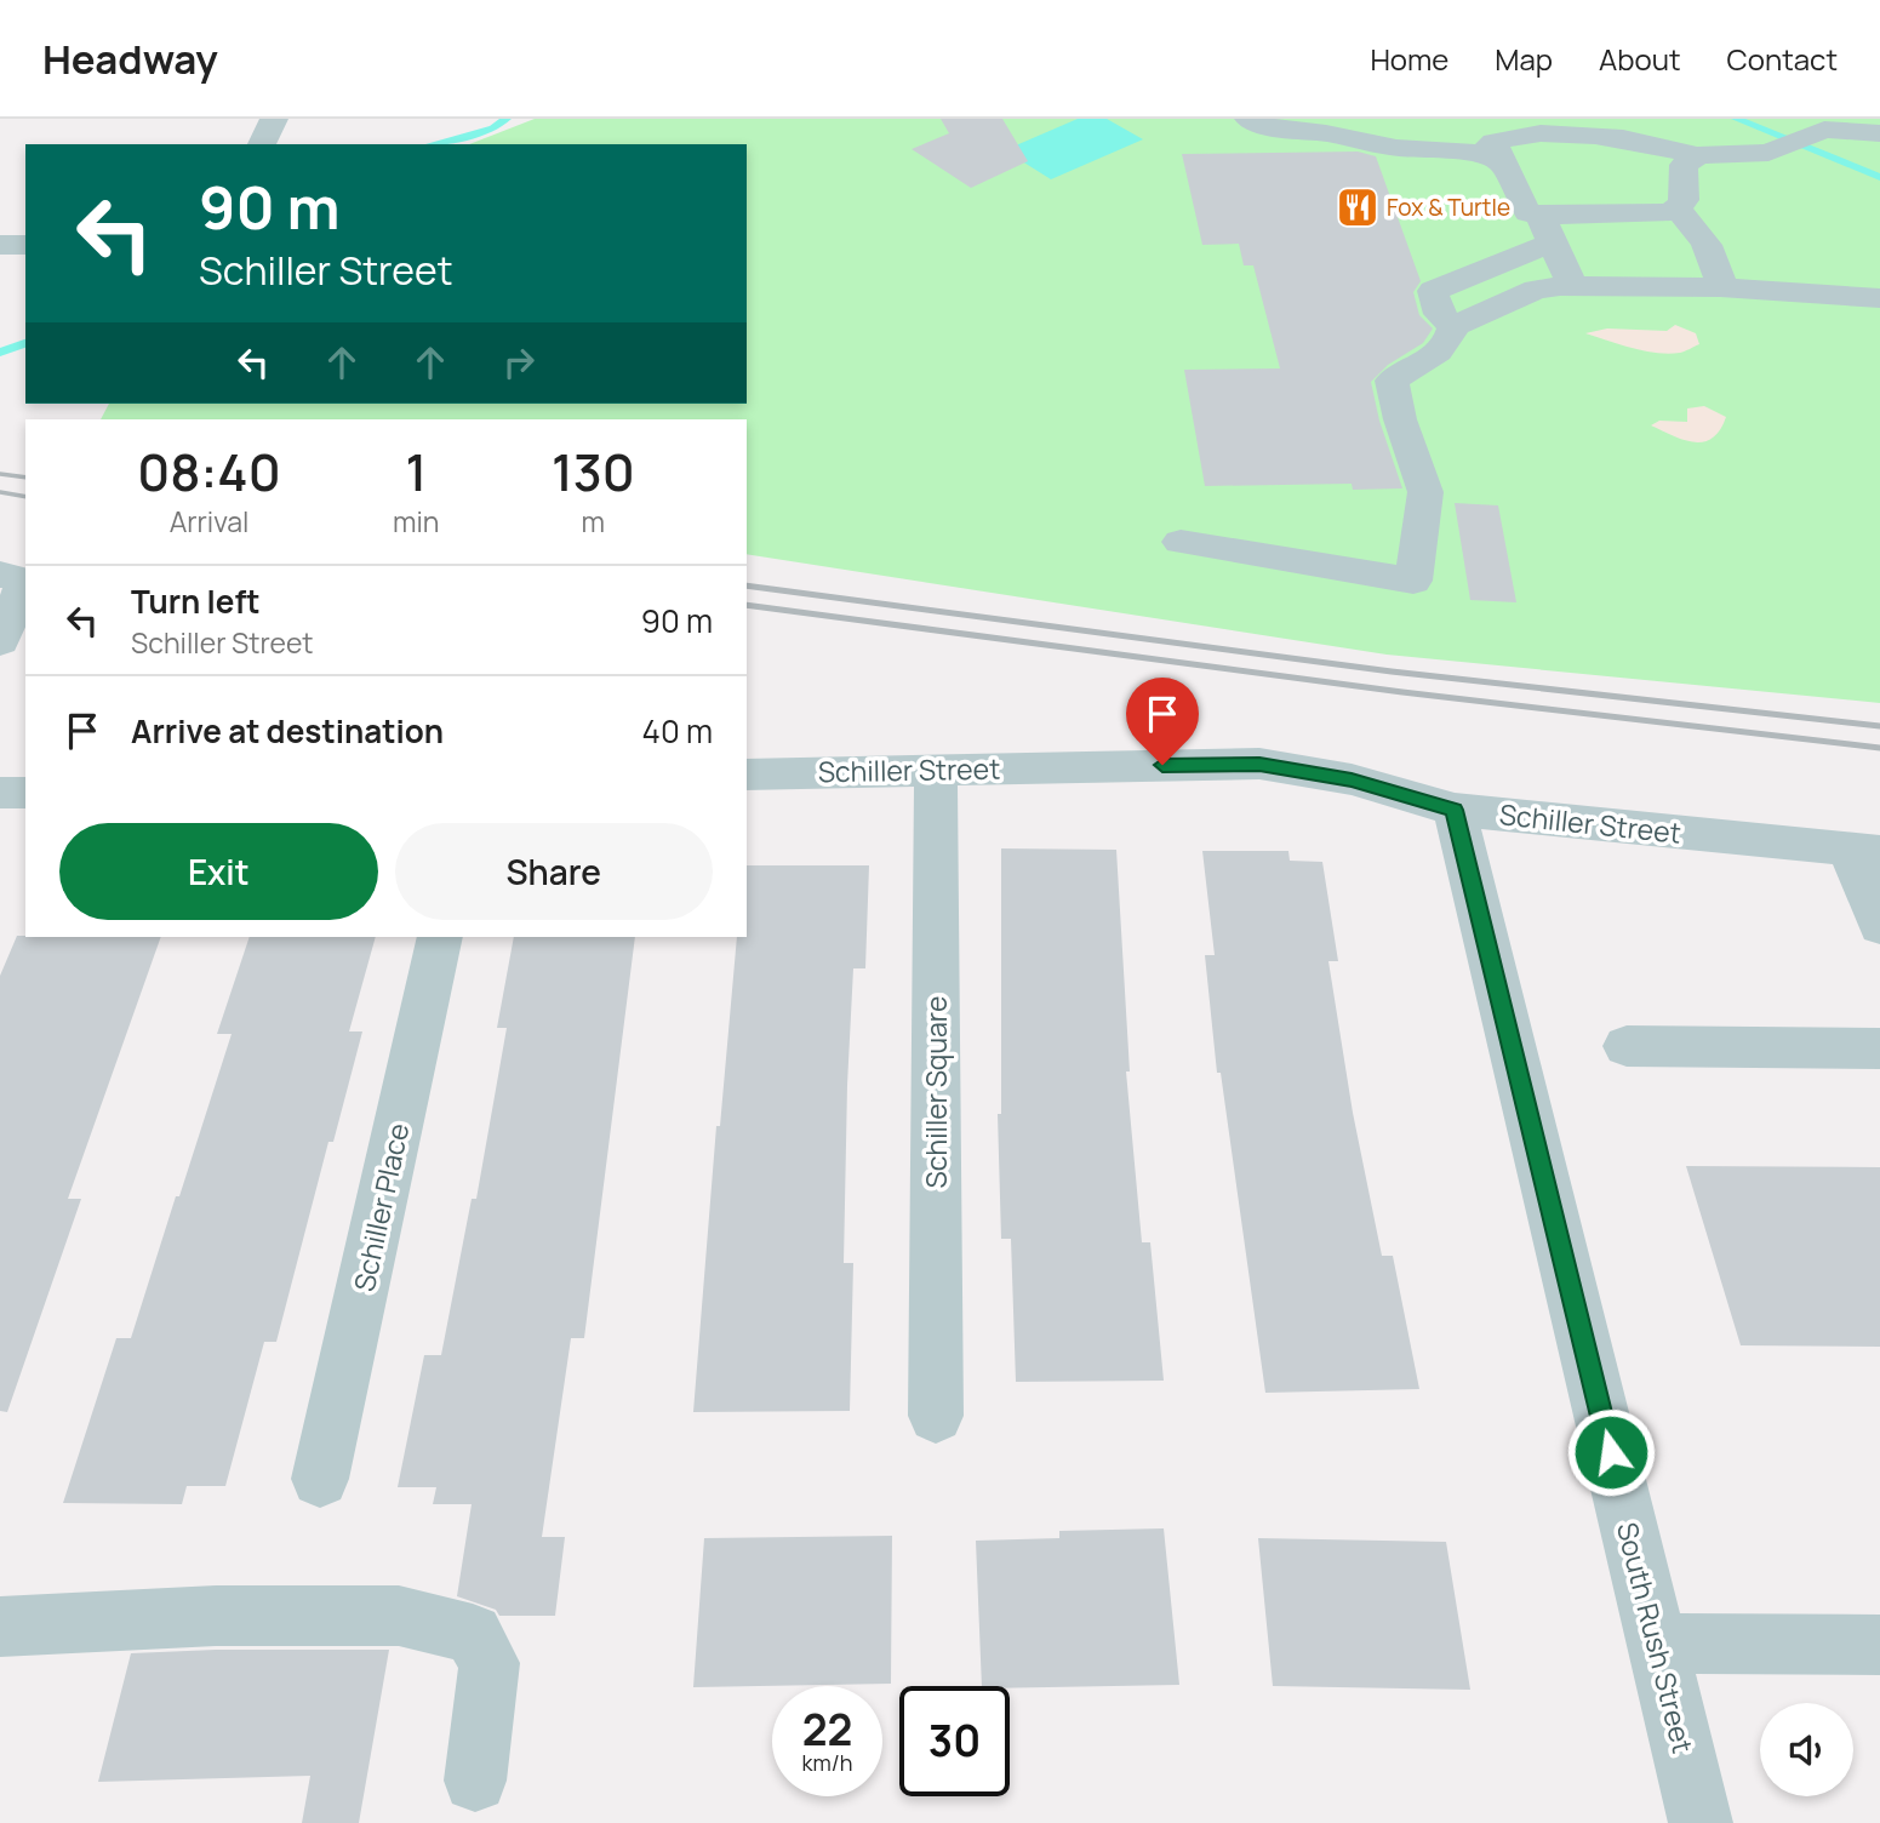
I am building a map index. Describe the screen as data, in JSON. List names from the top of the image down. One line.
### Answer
{"streets":{"street":["Schiller Street","Schiller Square","Schiller Place","South Rush Street"]},"crossings":[["Schiller Street","Schiller Square"],["Schiller Street","South Rush Street"]],"places":{"restaurant":["Fox & Turtle"]},"page":{"header":"Headway","nav":["Home","Map","About","Contact"],"turn":["90 m","Schiller Street"],"eta":["08:40","Arrival","1","min","130","m"],"list":[{"name":"Turn left","note":"Schiller Street","value":"90 m"},{"name":"Arrive at destination","value":"40 m"}],"buttons":["Exit","Share"],"speed":"22 km/h","limit":"30"}}
